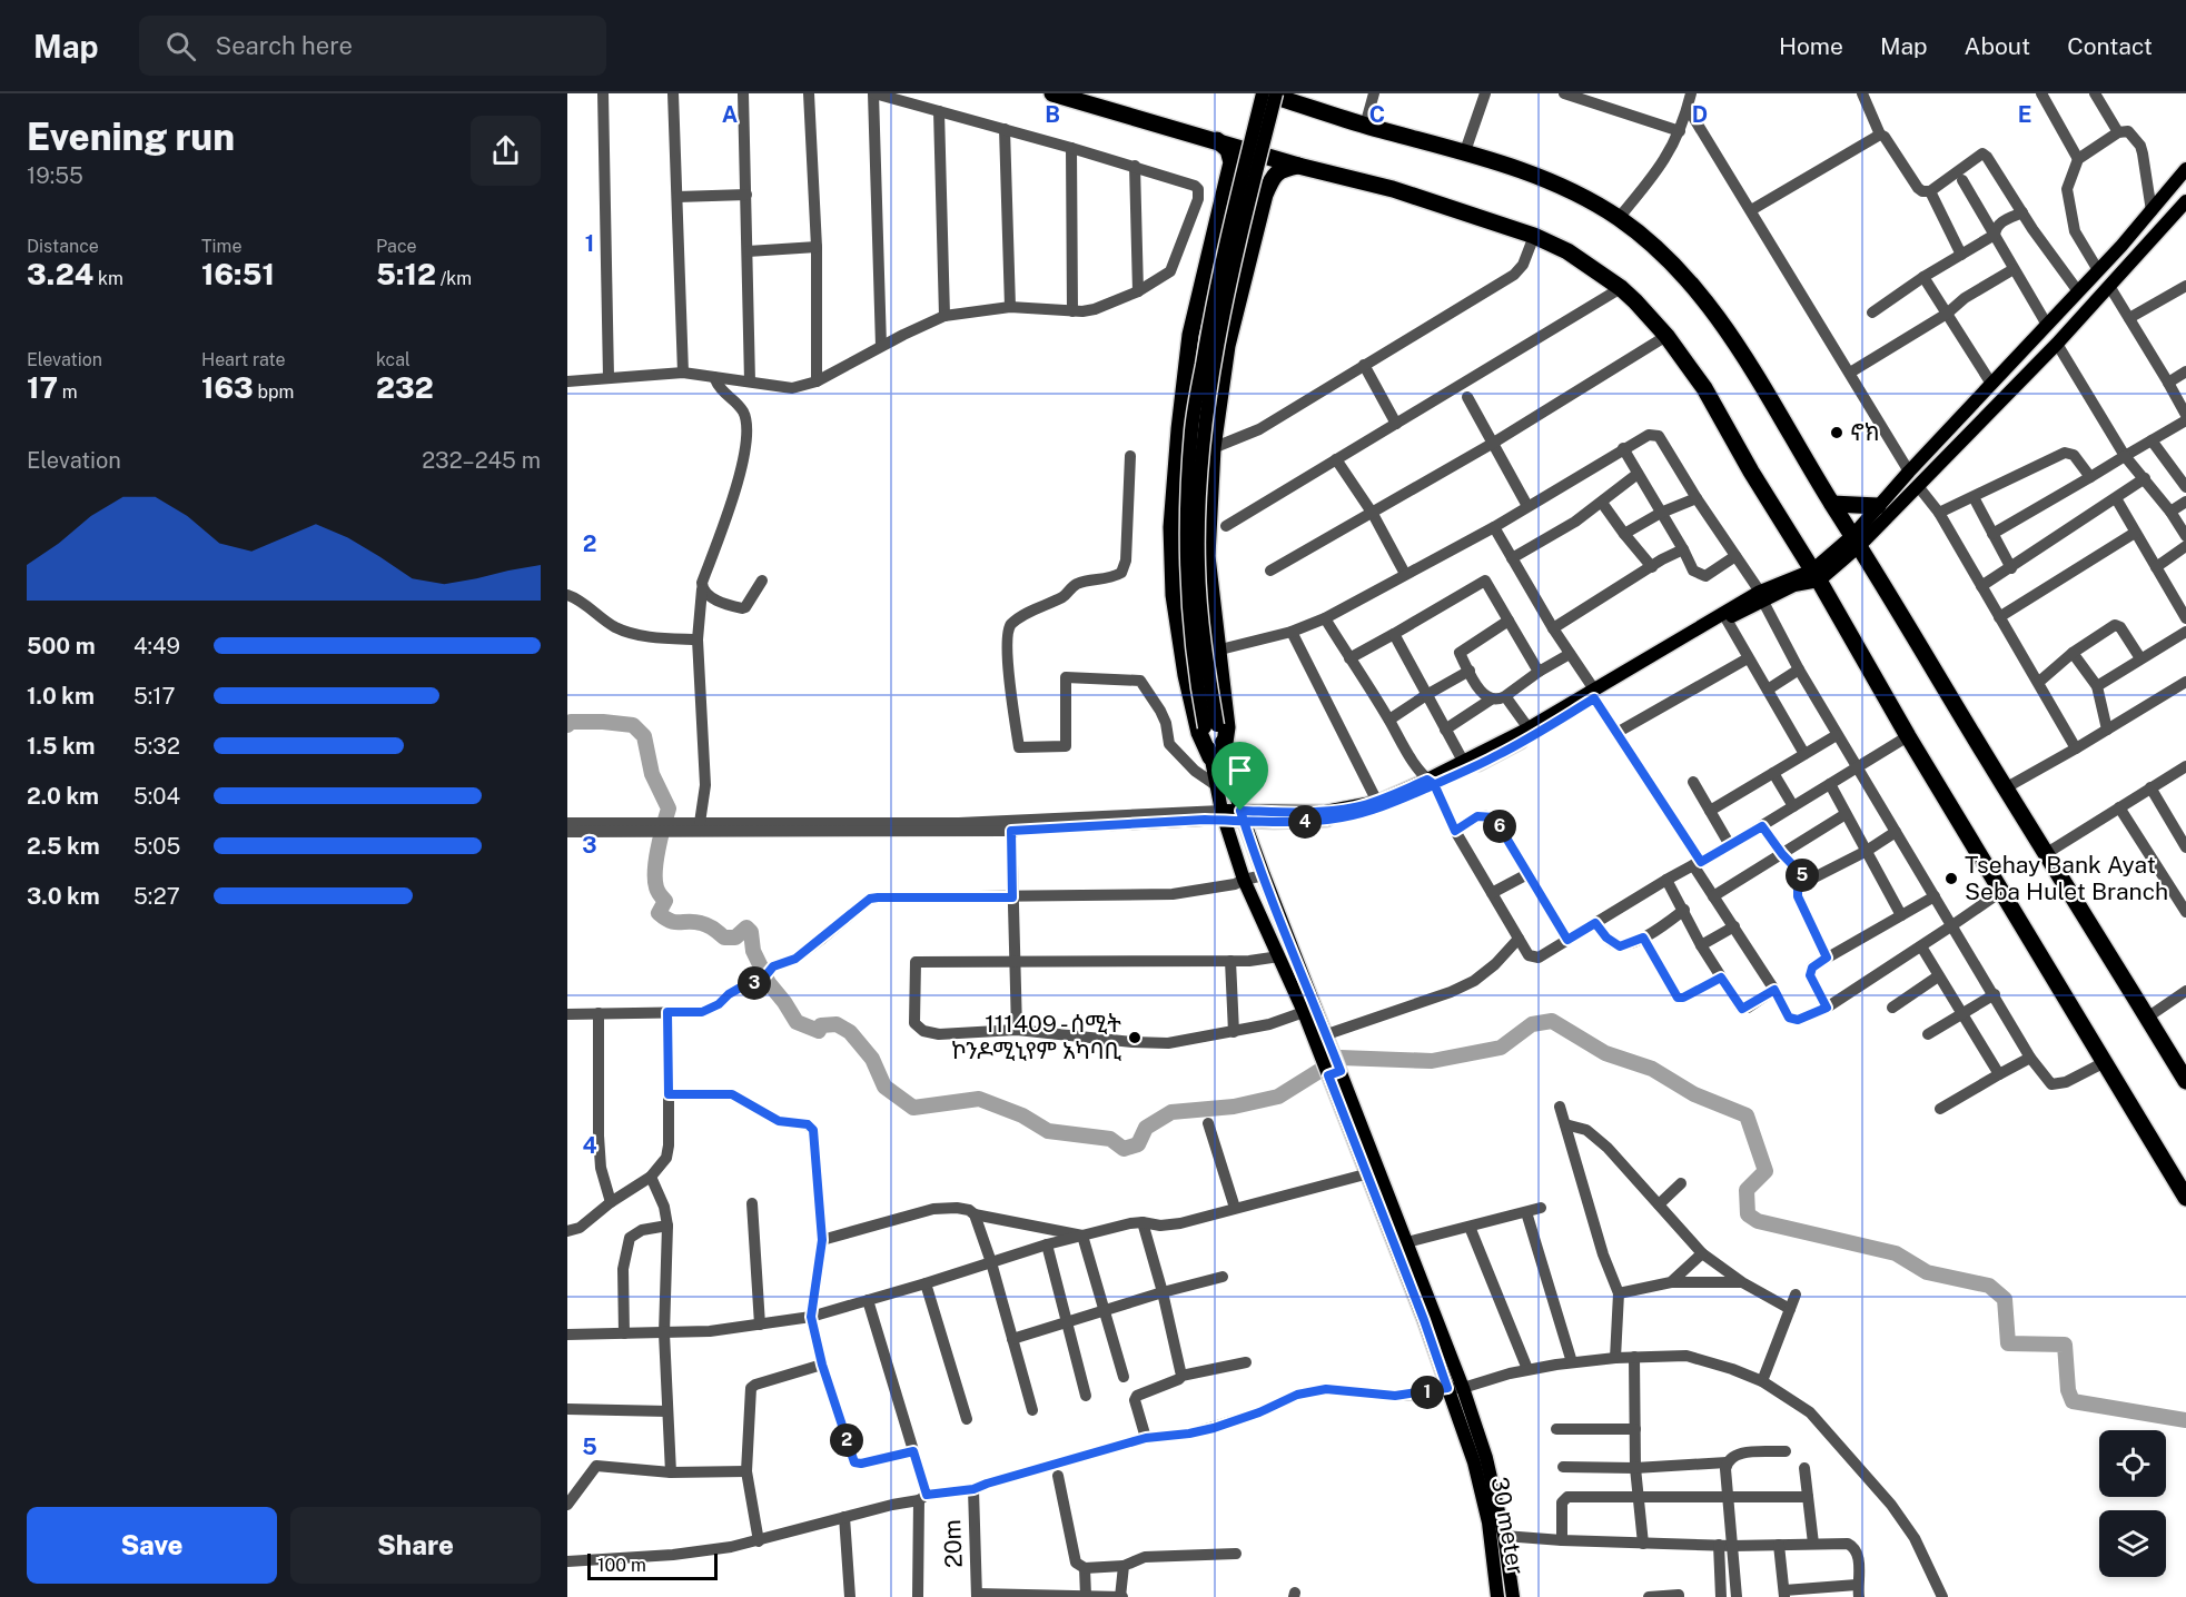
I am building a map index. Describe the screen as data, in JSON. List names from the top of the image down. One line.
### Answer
{"streets":{"main road":["30 meter"],"street":["20m"]},"places":["ኖክ","Tsehay Bank Ayat Seba Hulet Branch","111409 - ሰሚት ኮንዶሚኒየም አካባቢ"],"scale_bar":"100 m","page":{"header":"Map","search":"Search here","nav":["Home","Map","About","Contact"],"heading":["Evening run","19:55"],"stats":[["Distance","3.24 km"],["Time","16:51"],["Pace","5:12 /km"],["Elevation","17 m"],["Heart rate","163 bpm"],["kcal","232"]],"chart":["Elevation","232–245 m"],"list":[{"name":"500 m","note":"4:49"},{"name":"1.0 km","note":"5:17"},{"name":"1.5 km","note":"5:32"},{"name":"2.0 km","note":"5:04"},{"name":"2.5 km","note":"5:05"},{"name":"3.0 km","note":"5:27"}],"pins":["4","6","5","3","1","2"],"buttons":["Save","Share"],"scale":"100 m"},"grid":{"columns":["A","B","C","D","E"],"rows":["1","2","3","4","5"]}}
